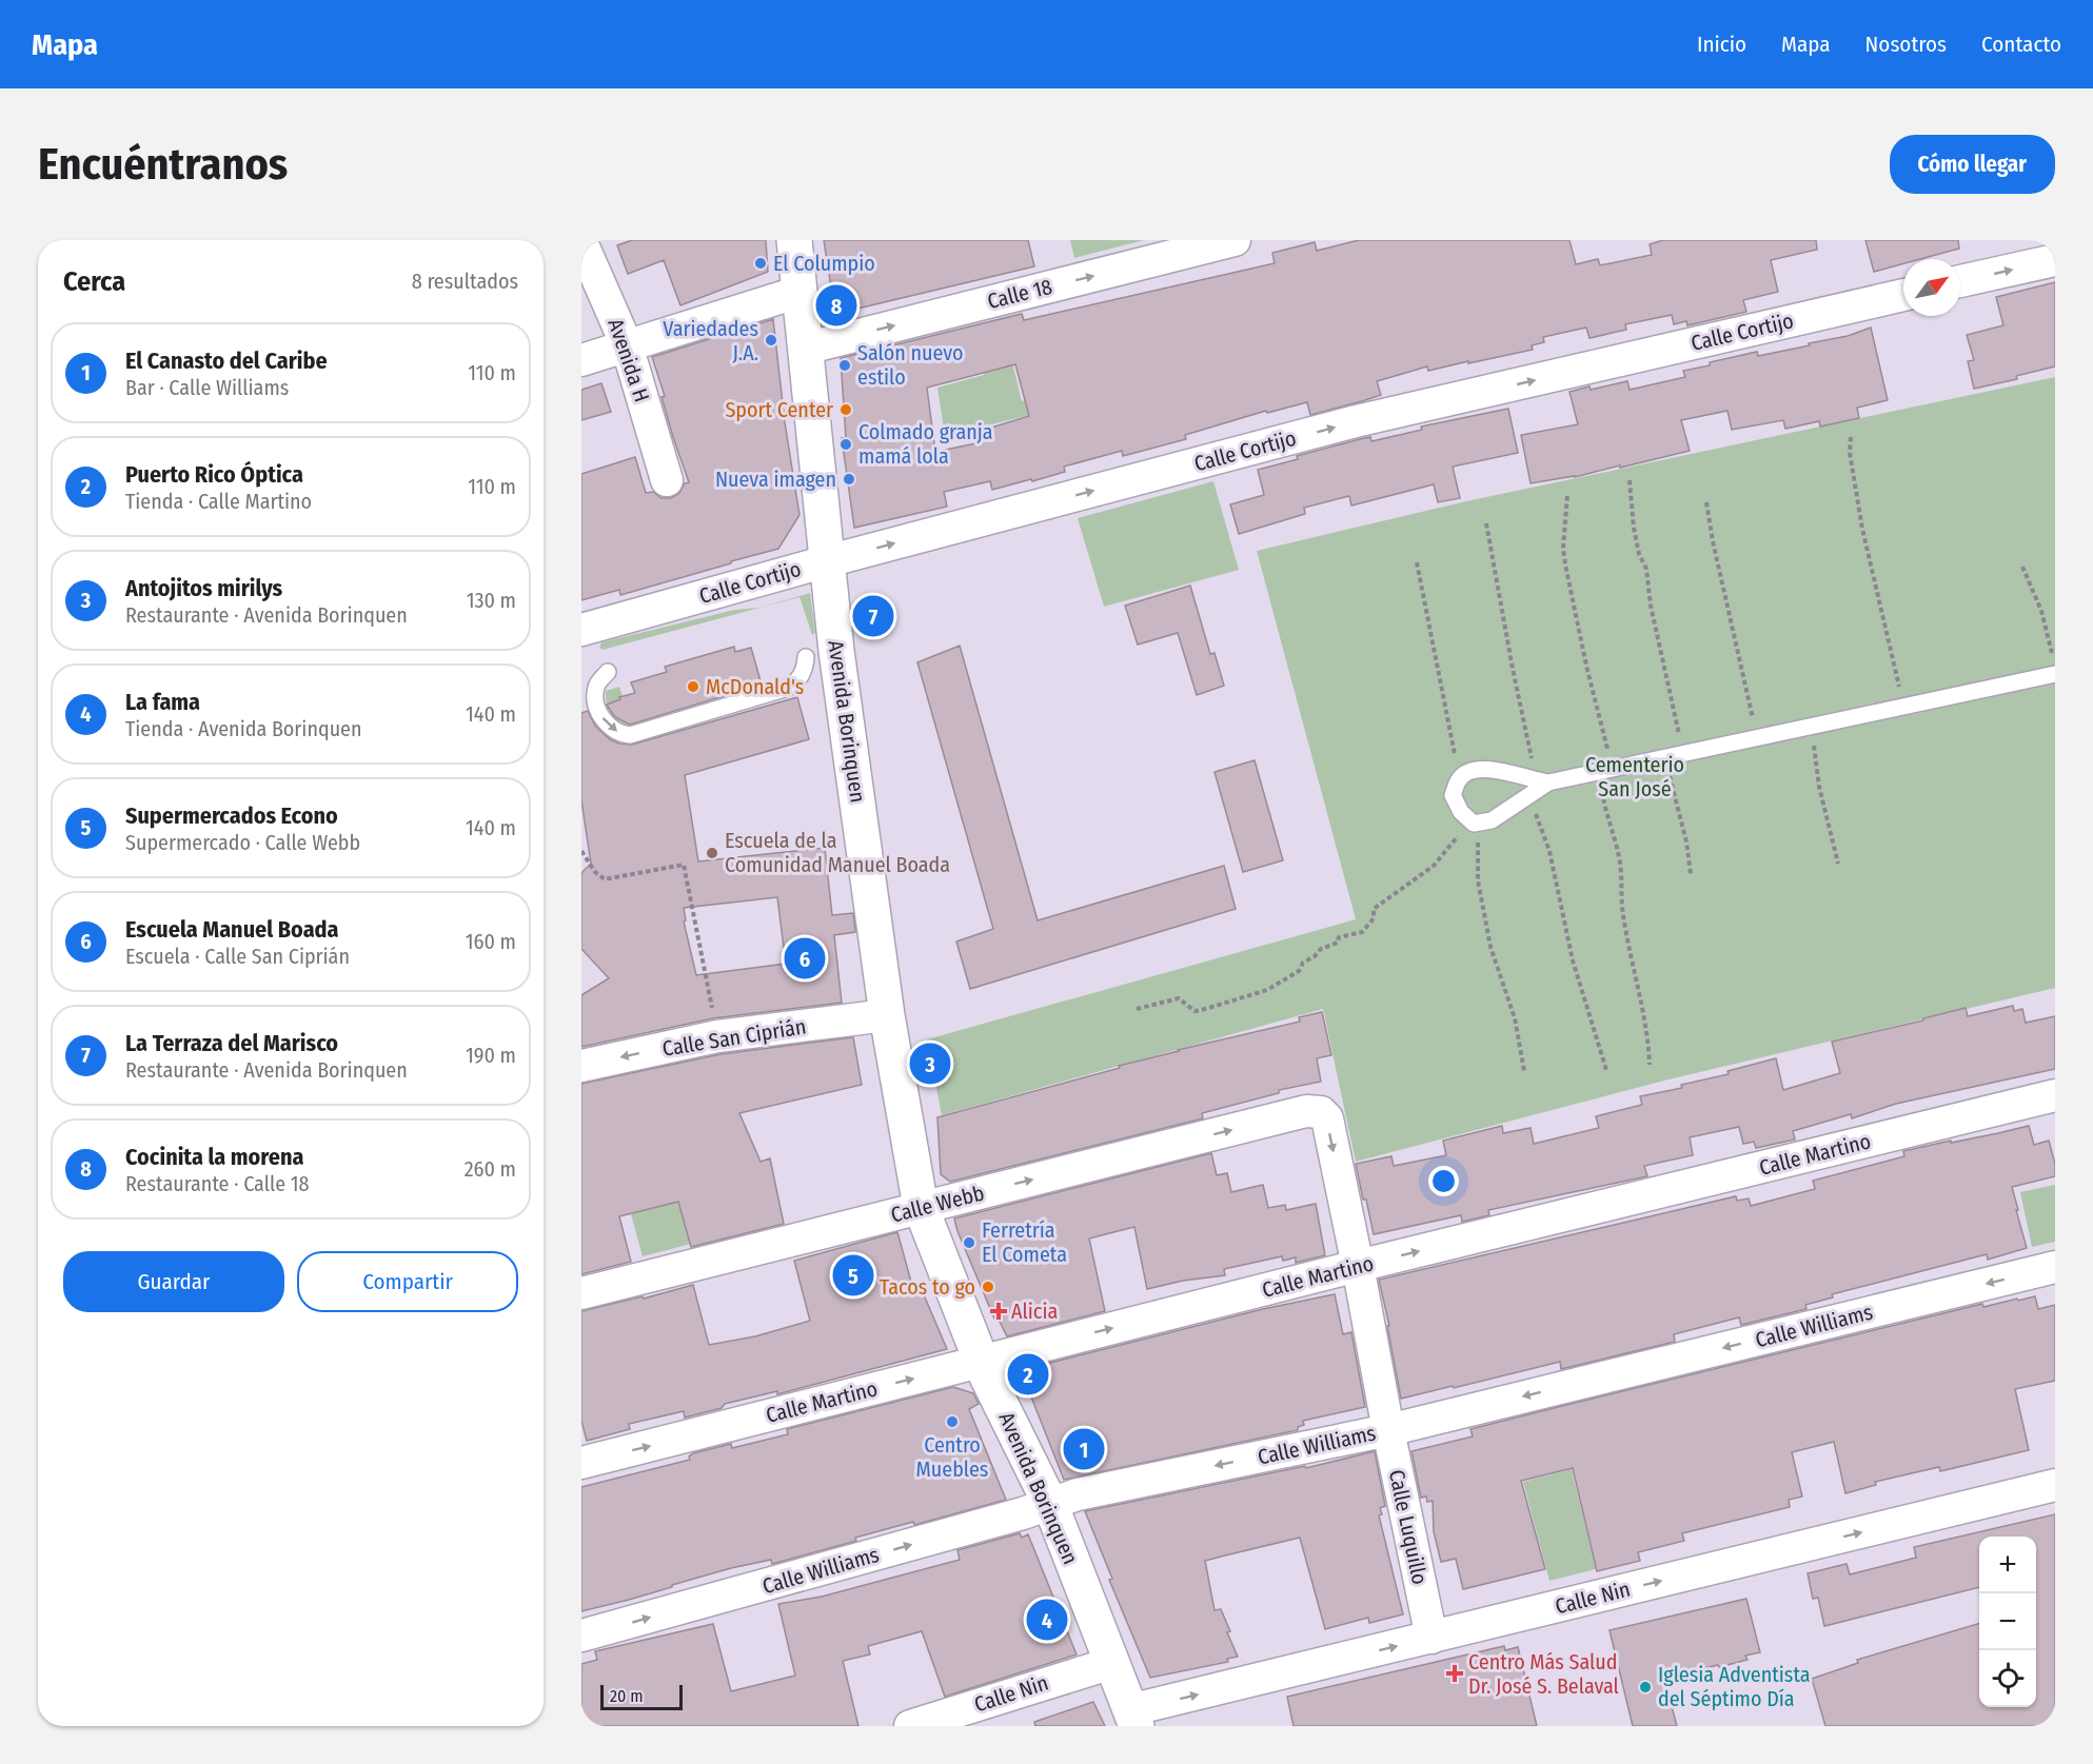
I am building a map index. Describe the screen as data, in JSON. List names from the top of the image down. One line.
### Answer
{"streets":{"street":["Calle 18","Calle Cortijo","Avenida H","Avenida Borinquen","Calle San Ciprián","Calle Martino","Calle Webb","Calle Williams","Calle Luquillo","Calle Nin"]},"crossings":[["Calle 18","Avenida Borinquen"],["Calle Cortijo","Avenida Borinquen"],["Avenida Borinquen","Calle San Ciprián"],["Avenida Borinquen","Calle Martino"],["Avenida Borinquen","Calle Webb"],["Avenida Borinquen","Calle Williams"],["Avenida Borinquen","Calle Nin"],["Calle Martino","Calle Luquillo"],["Calle Webb","Calle Luquillo"],["Calle Williams","Calle Luquillo"],["Calle Luquillo","Calle Nin"]],"one_way":["Calle 18","Calle Cortijo","Calle San Ciprián","Calle Martino","Calle Webb","Calle Nin"],"parks":["Cementerio San José"],"places":{"other":["El Columpio","Variedades J.A.","Salón nuevo estilo","Sport Center","Colmado granja mamá lola","Nueva imagen","McDonald's","Escuela de la Comunidad Manuel Boada","Ferretría El Cometa","Tacos to go","Centro Muebles","Iglesia Adventista del Séptimo Día"],"health":["Alicia","Centro Más Salud Dr. José S. Belaval"]},"scale_bar":"20 m","north":"top right","page":{"header":"Mapa","nav":["Inicio","Mapa","Nosotros","Contacto"],"buttons":["Cómo llegar",["Guardar","Compartir"]],"title":"Encuéntranos","heading":["Cerca","8 resultados"],"pins":["8","7","6","3","5","2","1","4"],"list":[{"mark":"1","name":"El Canasto del Caribe","note":"Bar · Calle Williams","value":"110 m"},{"mark":"2","name":"Puerto Rico Óptica","note":"Tienda · Calle Martino","value":"110 m"},{"mark":"3","name":"Antojitos mirilys","note":"Restaurante · Avenida Borinquen","value":"130 m"},{"mark":"4","name":"La fama","note":"Tienda · Avenida Borinquen","value":"140 m"},{"mark":"5","name":"Supermercados Econo","note":"Supermercado · Calle Webb","value":"140 m"},{"mark":"6","name":"Escuela Manuel Boada","note":"Escuela · Calle San Ciprián","value":"160 m"},{"mark":"7","name":"La Terraza del Marisco","note":"Restaurante · Avenida Borinquen","value":"190 m"},{"mark":"8","name":"Cocinita la morena","note":"Restaurante · Calle 18","value":"260 m"}],"map_buttons":["+","−"],"scale":"20 m"}}
